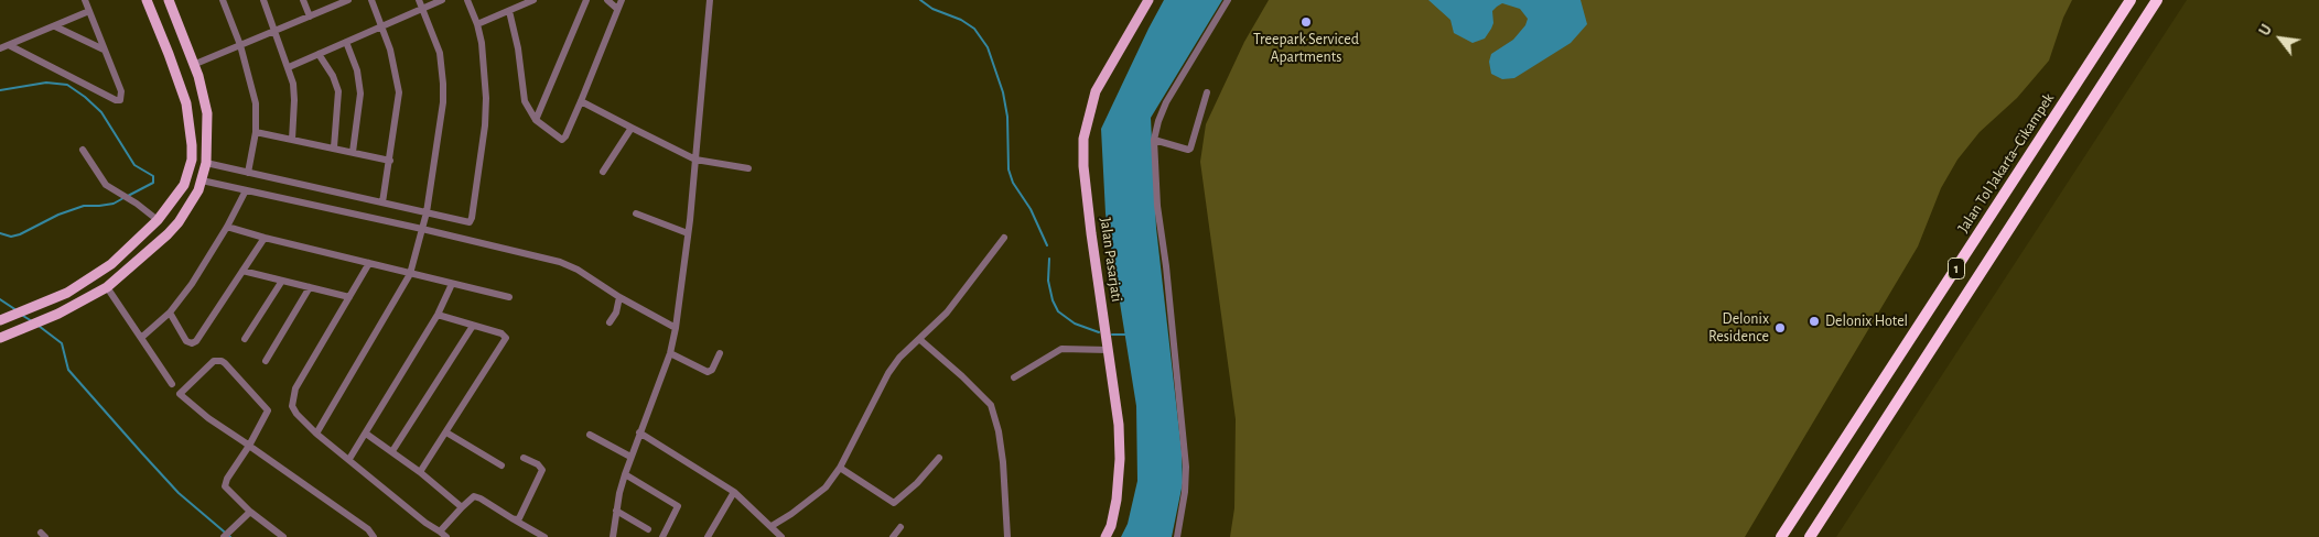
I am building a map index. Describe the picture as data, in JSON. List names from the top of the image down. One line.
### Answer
{"streets":{"highway":["Jalan Tol Jakarta–Cikampek","1"],"main road":["Jalan Pasarjati"]},"places":["Treepark Serviced Apartments","Delonix Hotel","Delonix Residence"],"north":"top left"}
